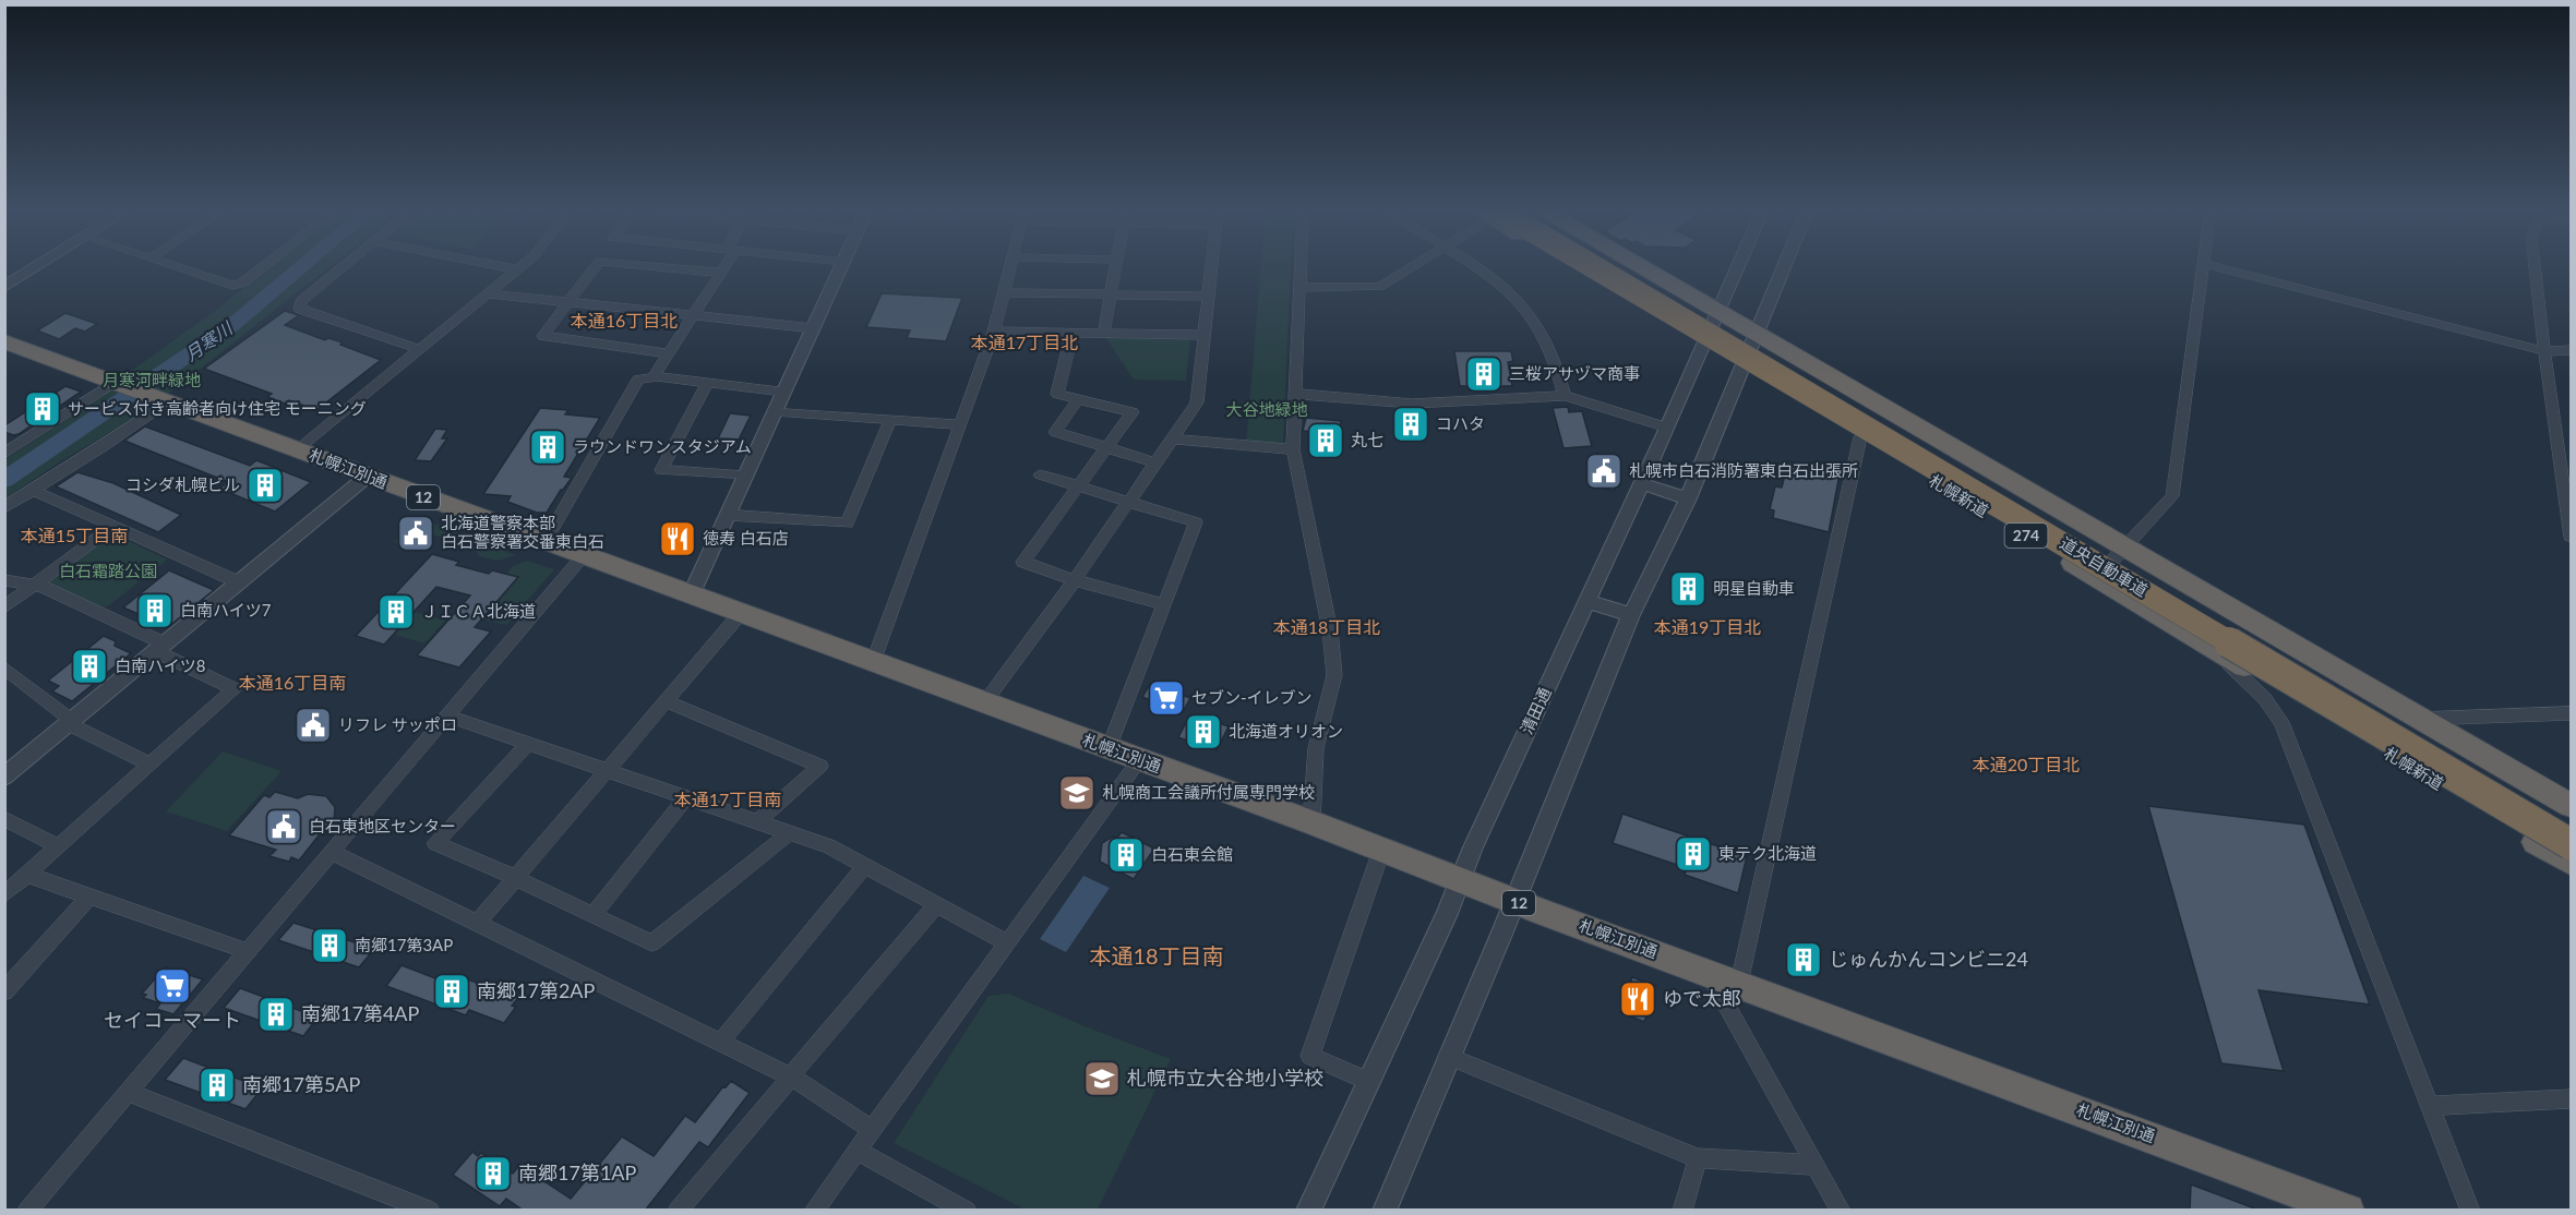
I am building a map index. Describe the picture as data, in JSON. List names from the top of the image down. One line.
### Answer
{"streets":{"highway":["札幌江別通","札幌新道","12","274","道央自動車道"],"street":["清田通"]},"crossings":[["札幌江別通","清田通"],["札幌新道","清田通"],["274","清田通"]],"districts":["本通16丁目北","本通17丁目北","本通15丁目南","本通18丁目北","本通19丁目北","本通16丁目南","本通20丁目北","本通17丁目南","本通18丁目南"],"water":["月寒川"],"parks":["月寒河畔緑地","大谷地緑地","白石霜踏公園"],"places":{"building":["三桜アサヅマ商事","サービス付き高齢者向け住宅 モーニング","コハタ","丸七","ラウンドワンスタジアム","コシダ札幌ビル","明星自動車","白南ハイツ7","ＪＩＣＡ北海道","白南ハイツ8","北海道オリオン","東テク北海道","白石東会館","南郷17第3AP","じゅんかんコンビニ24","南郷17第2AP","南郷17第4AP","南郷17第5AP","南郷17第1AP"],"public building":["札幌市白石消防署東白石出張所","北海道警察本部 白石警察署交番東白石","リフレ サッポロ","白石東地区センター"],"restaurant":["徳寿 白石店","ゆで太郎"],"supermarket":["セブン-イレブン","セイコーマート"],"school or university":["札幌商工会議所付属専門学校","札幌市立大谷地小学校"]}}
